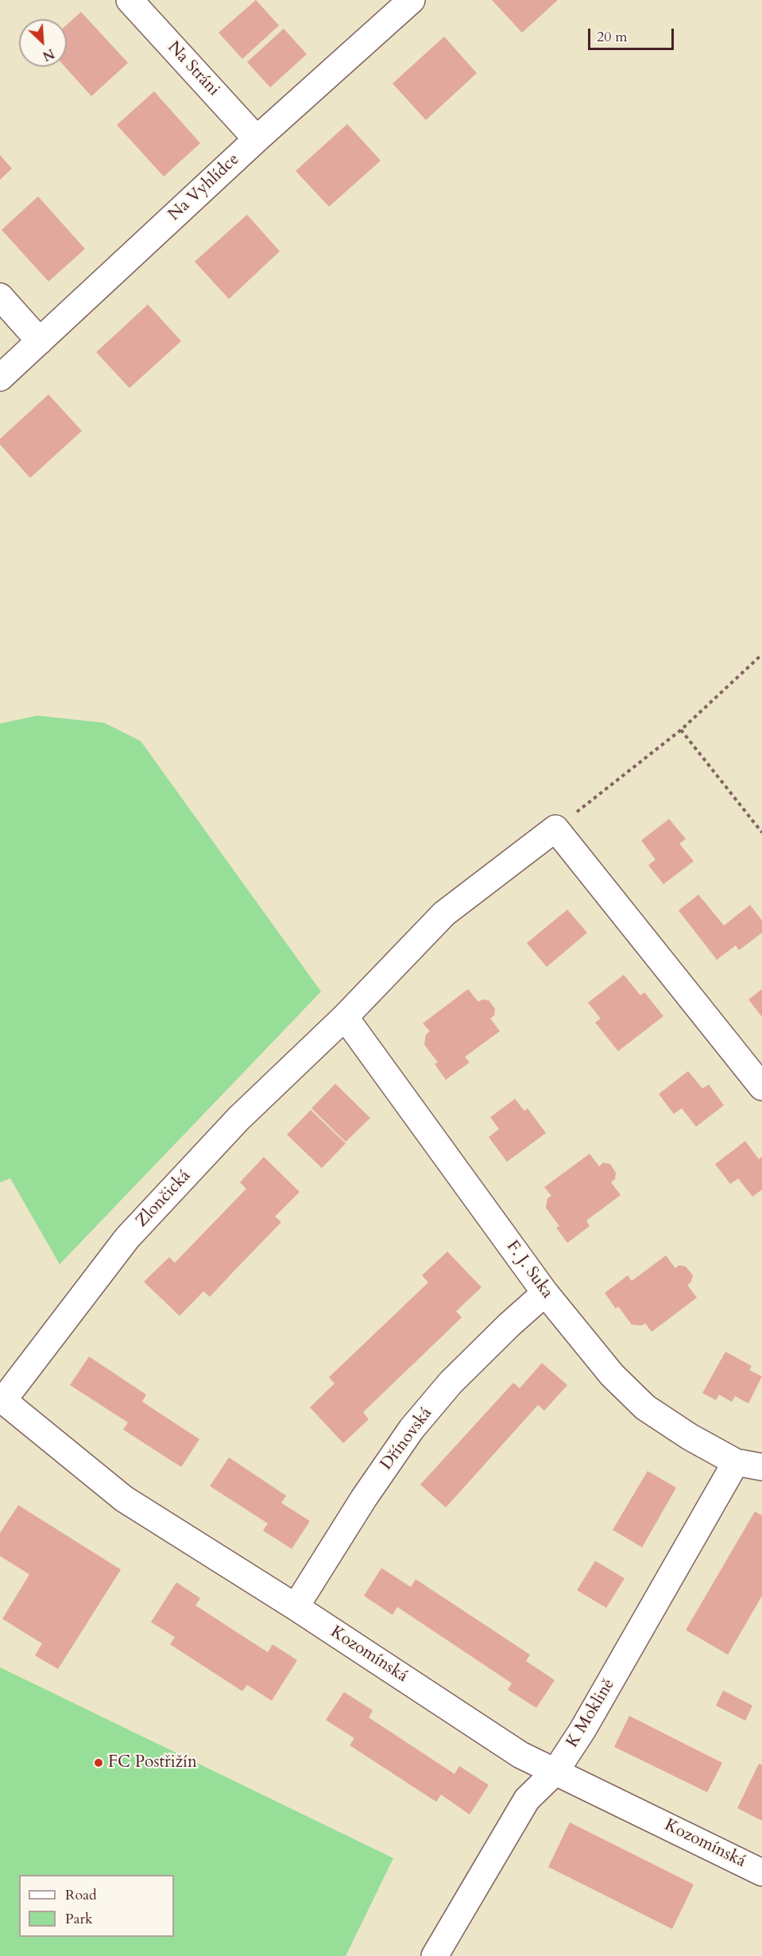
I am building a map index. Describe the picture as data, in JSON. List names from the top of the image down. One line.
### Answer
{"streets":{"street":["Na Stráni","Na Vyhlídce","Zlončická","F. J. Suka","Dřínovská","Kozomínská","K Moklině"]},"crossings":[["Na Stráni","Na Vyhlídce"],["Zlončická","F. J. Suka"],["Zlončická","Kozomínská"],["F. J. Suka","Dřínovská"],["F. J. Suka","K Moklině"],["Dřínovská","Kozomínská"],["Kozomínská","K Moklině"]],"places":["FC Postřižín"],"legend":["Road","Park"],"scale_bar":"20 m","north":"bottom right"}
